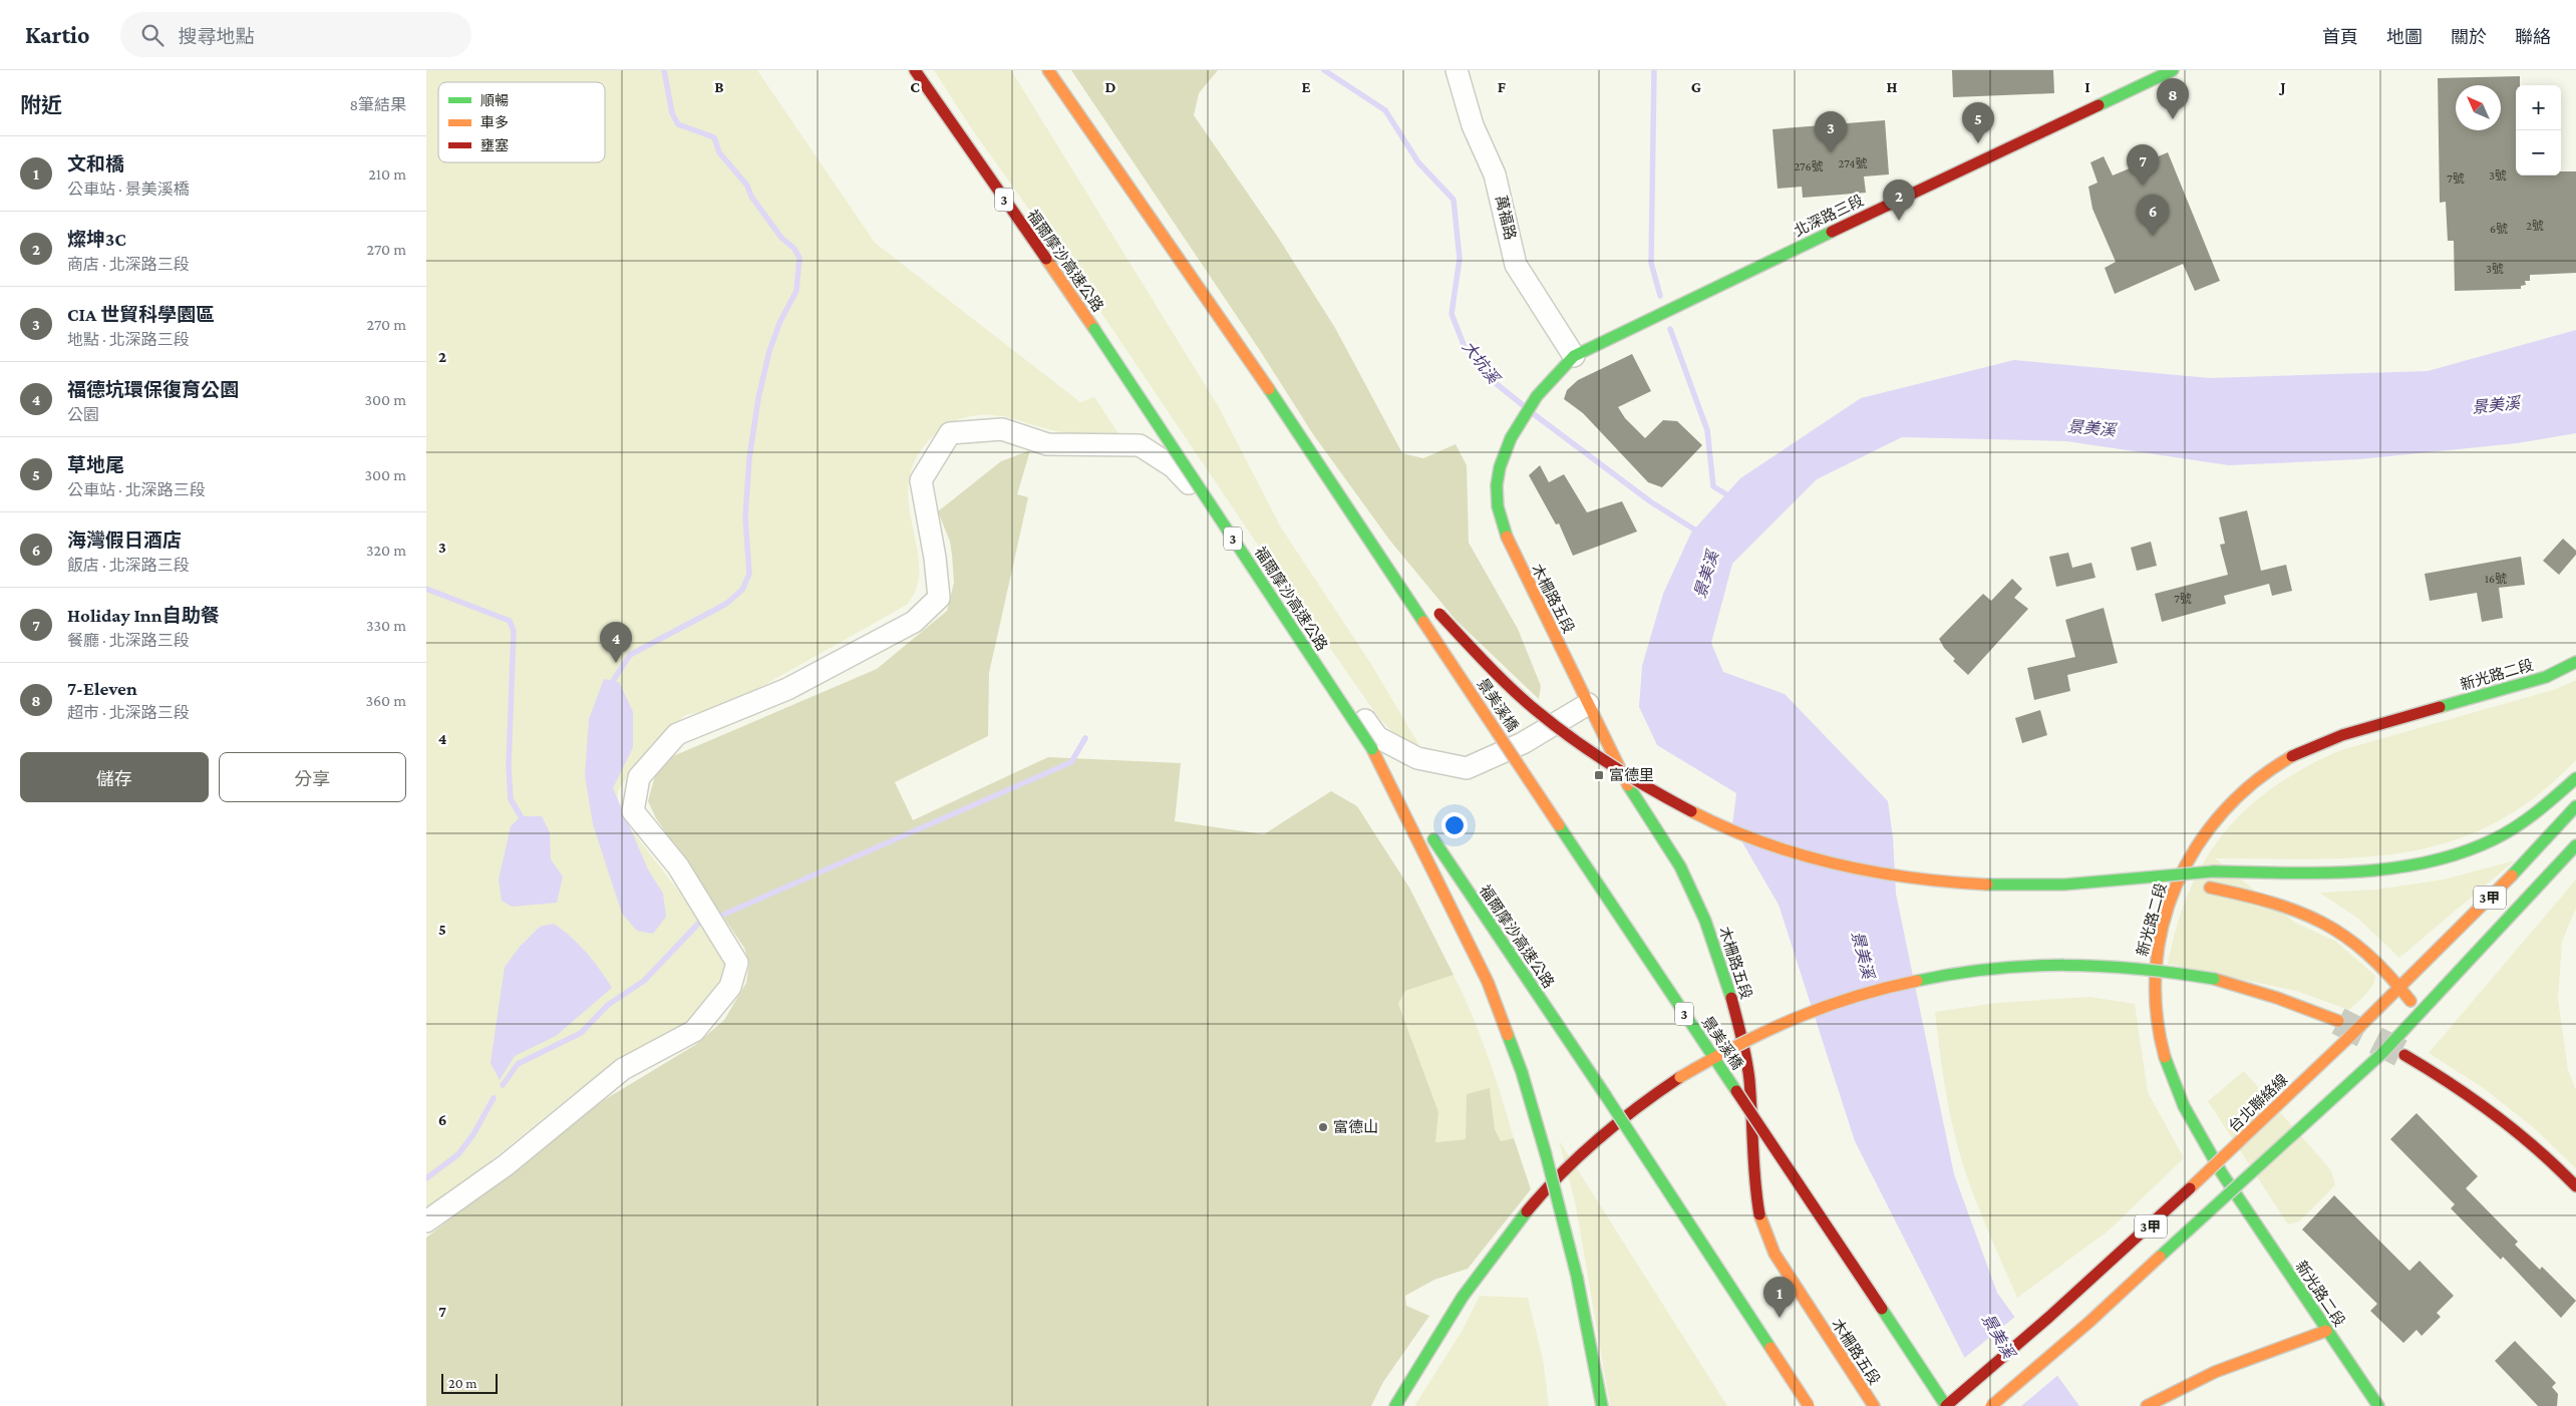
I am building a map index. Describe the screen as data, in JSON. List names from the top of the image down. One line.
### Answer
{"streets":{"main road":["3","北深路三段","福爾摩沙高速公路","木柵路五段","新光路二段","景美溪橋","3甲","台北聯絡線"],"street":["萬福路"]},"crossings":[["3","景美溪橋"],["北深路三段","萬福路"],["北深路三段","木柵路五段"],["萬福路","木柵路五段"],["景美溪橋","台北聯絡線"]],"water":["大坑溪","景美溪"],"places":{"transit":["富德里"],"other":["富德山"]},"house_numbers":["274號","276號","3號","7號","2號","6號","3號","16號","7號"],"legend":["順暢","車多","壅塞"],"scale_bar":"20 m","north":"top left","page":{"header":"Kartio","search":"搜尋地點","nav":["首頁","地圖","關於","聯絡"],"heading":["附近","8筆結果"],"pins":["8","5","3","7","2","6","4","1"],"map_buttons":["+","−"],"list":[{"mark":"1","name":"文和橋","note":"公車站 · 景美溪橋","value":"210 m"},{"mark":"2","name":"燦坤3C","note":"商店 · 北深路三段","value":"270 m"},{"mark":"3","name":"CIA 世貿科學園區","note":"地點 · 北深路三段","value":"270 m"},{"mark":"4","name":"福德坑環保復育公園","note":"公園","value":"300 m"},{"mark":"5","name":"草地尾","note":"公車站 · 北深路三段","value":"300 m"},{"mark":"6","name":"海灣假日酒店","note":"飯店 · 北深路三段","value":"320 m"},{"mark":"7","name":"Holiday Inn自助餐","note":"餐廳 · 北深路三段","value":"330 m"},{"mark":"8","name":"7-Eleven","note":"超市 · 北深路三段","value":"360 m"}],"buttons":["儲存","分享"],"scale":"20 m"},"grid":{"columns":["B","C","D","E","F","G","H","I","J"],"rows":["2","3","4","5","6","7"]}}
